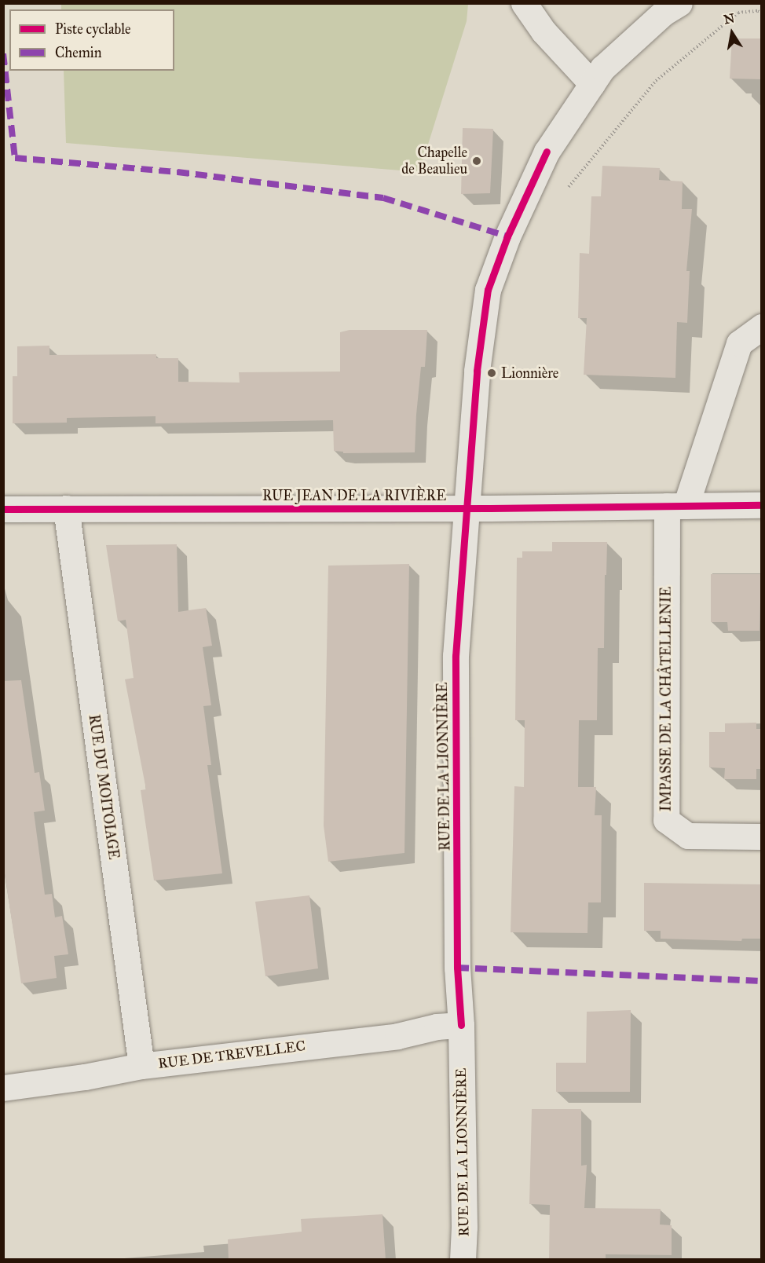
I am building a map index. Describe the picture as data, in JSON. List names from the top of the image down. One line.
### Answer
{"streets":{"street":["RUE JEAN DE LA RIVIÈRE","IMPASSE DE LA CHÂTELLENIE","RUE DE LA LIONNIÈRE","RUE DU MOITOIAGE","RUE DE TREVELLEC"]},"crossings":[["RUE JEAN DE LA RIVIÈRE","IMPASSE DE LA CHÂTELLENIE"],["RUE JEAN DE LA RIVIÈRE","RUE DE LA LIONNIÈRE"],["RUE JEAN DE LA RIVIÈRE","RUE DU MOITOIAGE"],["RUE DE LA LIONNIÈRE","RUE DE TREVELLEC"],["RUE DU MOITOIAGE","RUE DE TREVELLEC"]],"places":["Chapelle de Beaulieu","Lionnière"],"legend":["Piste cyclable","Chemin"],"north":"top"}
